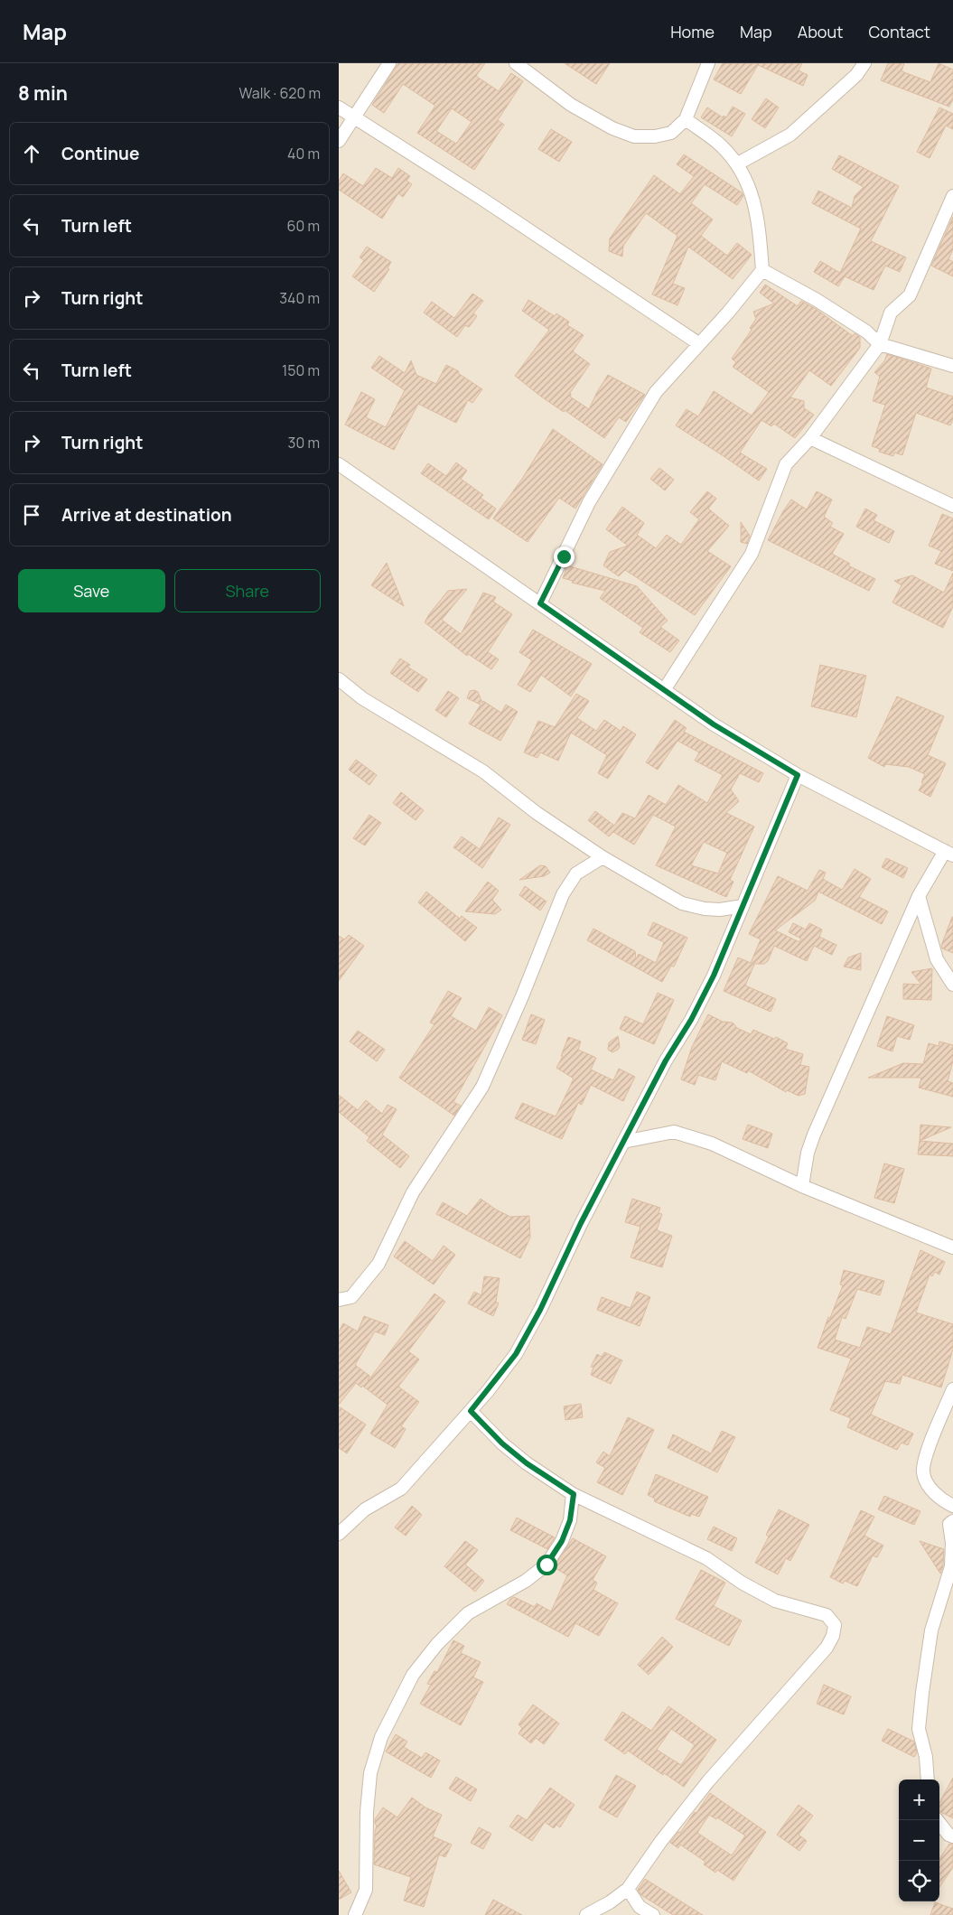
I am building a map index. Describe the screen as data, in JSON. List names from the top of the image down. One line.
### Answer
{"page":{"header":"Map","nav":["Home","Map","About","Contact"],"heading":["8 min","Walk · 620 m"],"list":[["Continue","40 m"],["Turn left","60 m"],["Turn right","340 m"],["Turn left","150 m"],["Turn right","30 m"],"Arrive at destination"],"buttons":["Save","Share"],"map_buttons":["+","−"]}}
